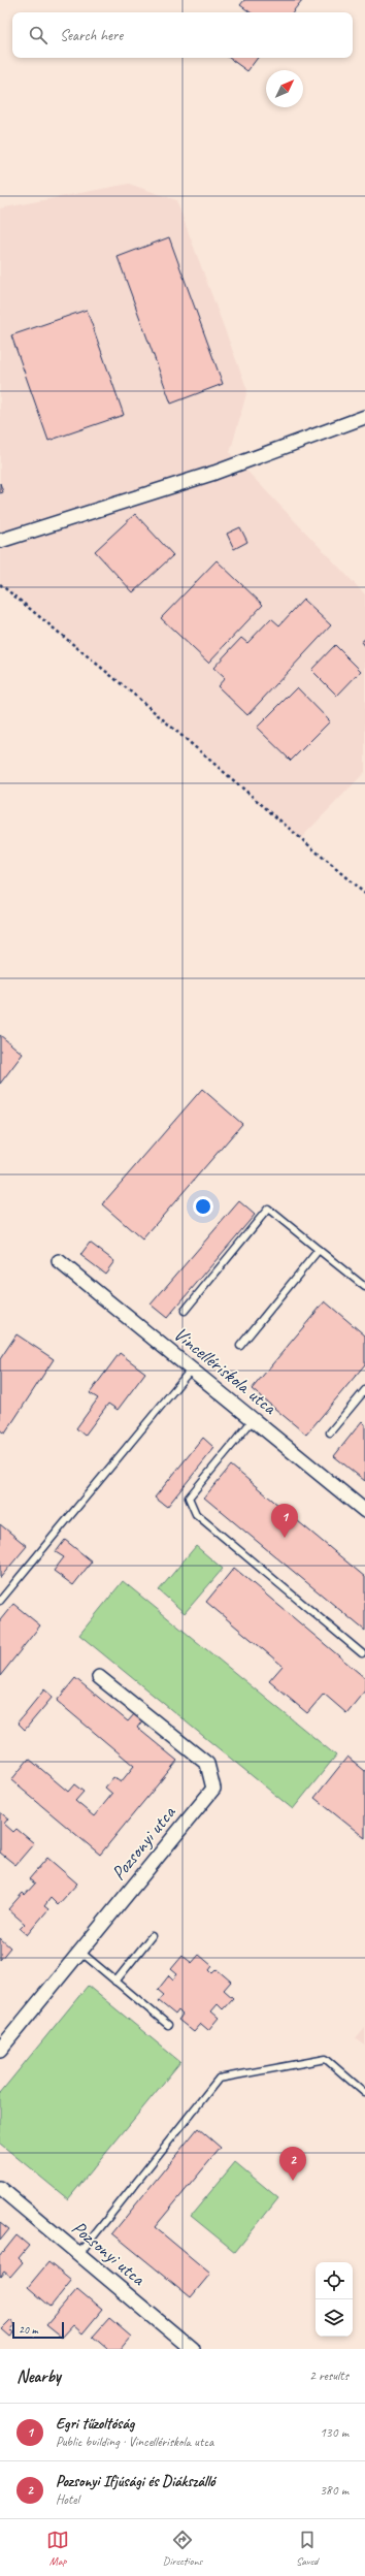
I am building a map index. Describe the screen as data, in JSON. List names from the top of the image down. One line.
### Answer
{"streets":{"street":["Vincellériskola utca","Pozsonyi utca"]},"scale_bar":"20 m","north":"top right","page":{"search":"Search here","pins":["1","2"],"scale":"20 m","heading":["Nearby","2 results"],"list":[{"mark":"1","name":"Egri tűzoltóság","note":"Public building · Vincellériskola utca","value":"130 m"},{"mark":"2","name":"Pozsonyi Ifjúsági és Diákszálló","note":"Hotel","value":"380 m"}],"nav":["Map","Directions","Saved"]}}
